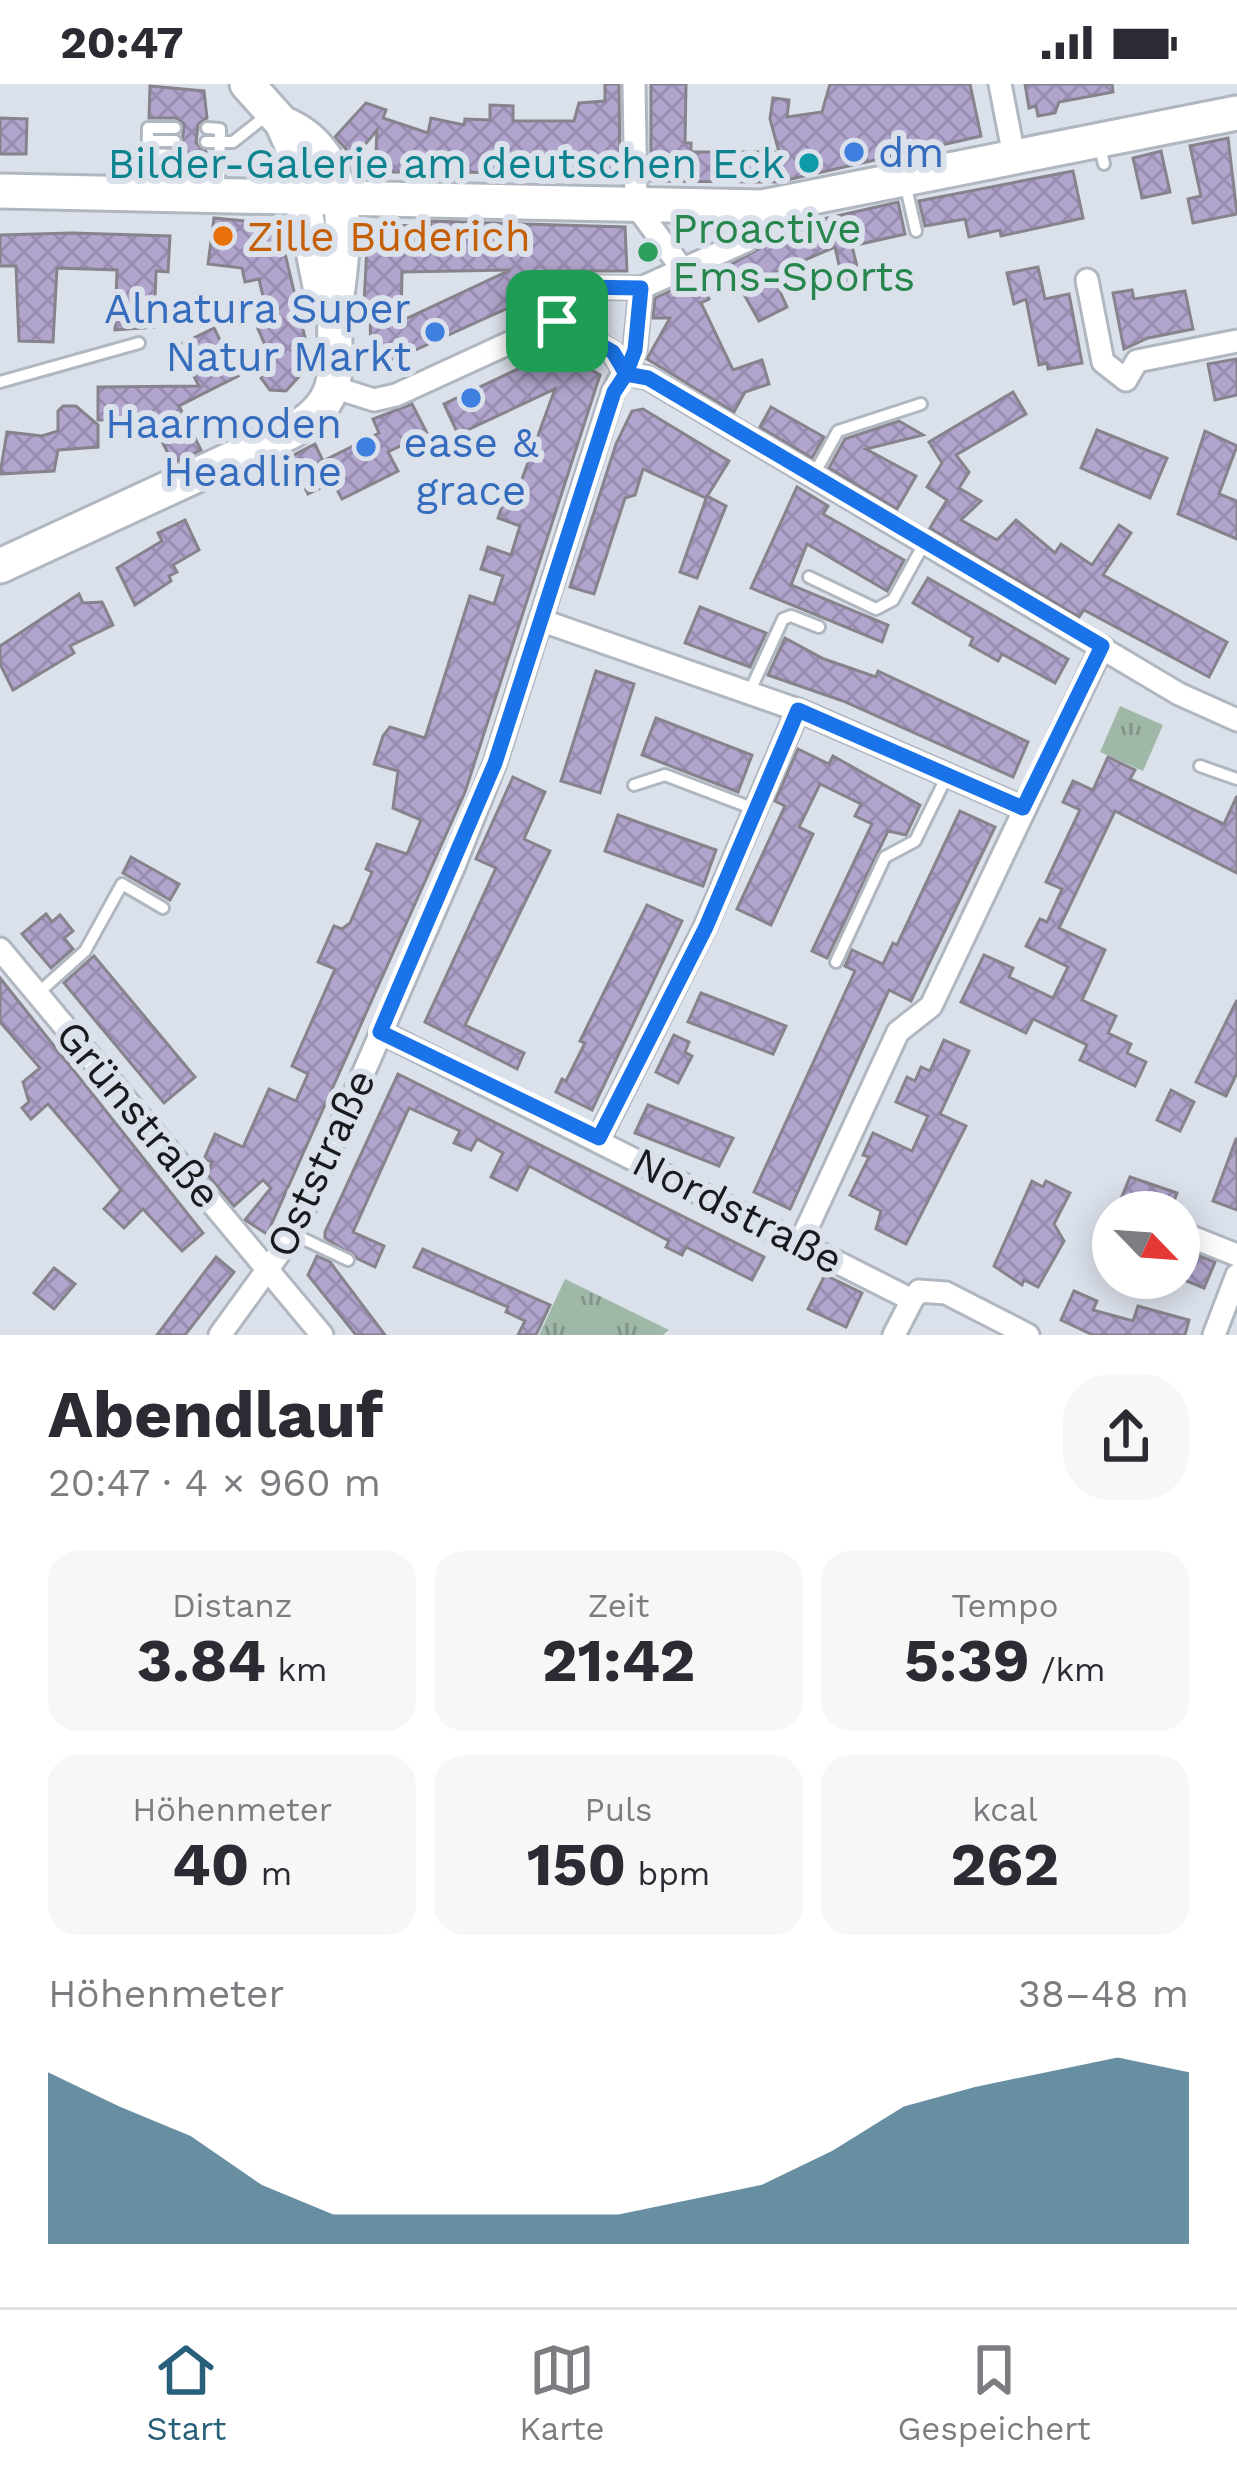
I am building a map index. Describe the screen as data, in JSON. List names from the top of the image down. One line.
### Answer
{"streets":{"street":["Grünstraße","Oststraße","Nordstraße"]},"crossings":[["Grünstraße","Oststraße"],["Oststraße","Nordstraße"]],"places":["dm","Bilder-Galerie am deutschen Eck","Zille Büderich","Proactive Ems-Sports","Alnatura Super Natur Markt","ease & grace","Haarmoden Headline"],"north":"bottom right","page":{"status":"20:47","heading":["Abendlauf","20:47 · 4 × 960 m"],"stats":[["Distanz","3.84 km"],["Zeit","21:42"],["Tempo","5:39 /km"],["Höhenmeter","40 m"],["Puls","150 bpm"],["kcal","262"]],"chart":["Höhenmeter","38–48 m"],"tabs":["Start","Karte","Gespeichert"]}}
